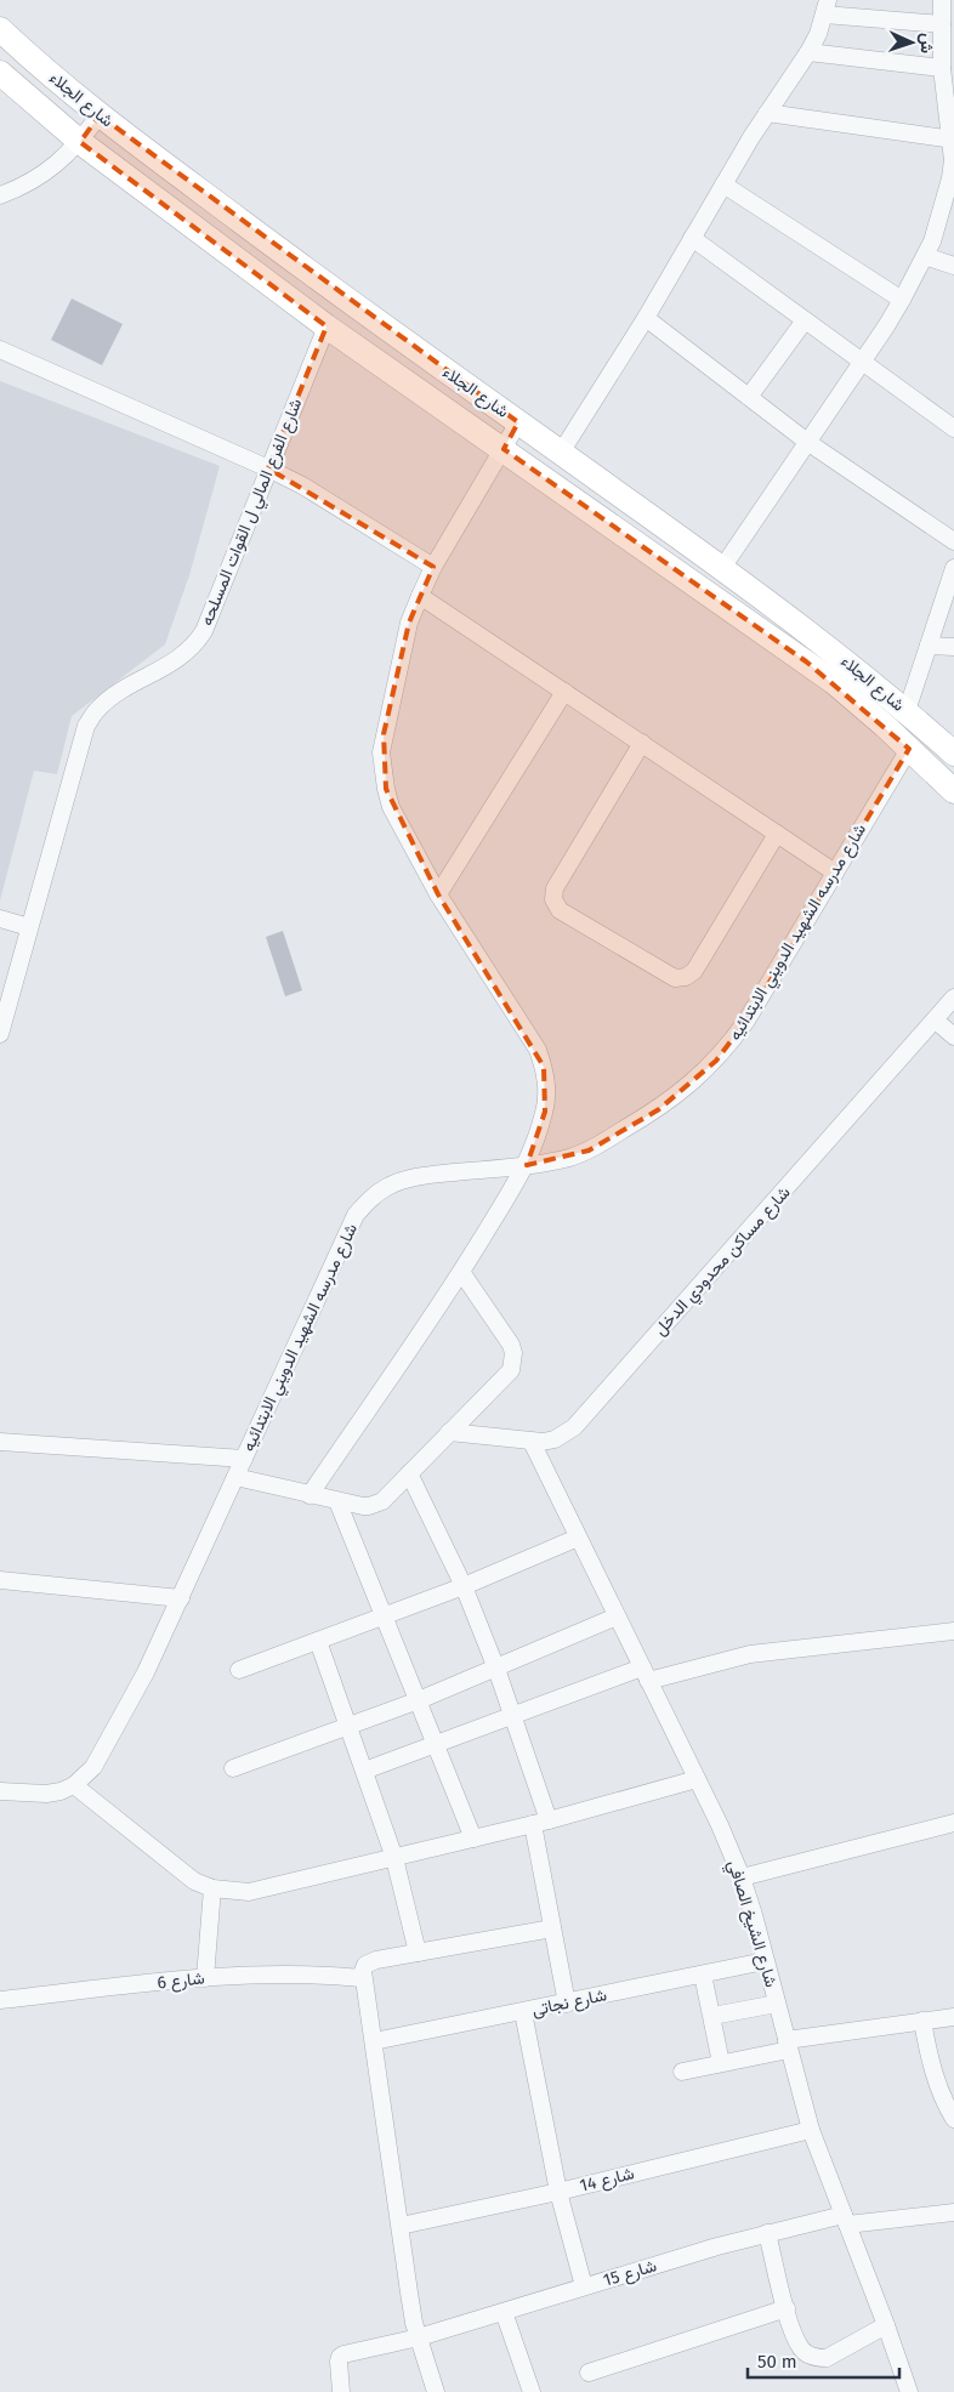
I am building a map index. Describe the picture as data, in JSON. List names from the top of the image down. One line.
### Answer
{"streets":{"street":["شارع الجلاء","شارع الفرع المالي ل القوات المسلحه","شارع مدرسه الشهيد الدويني الابتدائيه","شارع مساكن محدودي الدخل","شارع الشيخ الصافي","شارع 6","شارع نجاتى","شارع 14","شارع 15"]},"crossings":[["شارع الجلاء","شارع الفرع المالي ل القوات المسلحه"],["شارع الجلاء","شارع مدرسه الشهيد الدويني الابتدائيه"],["شارع مساكن محدودي الدخل","شارع الشيخ الصافي"],["شارع الشيخ الصافي","شارع نجاتى"],["شارع الشيخ الصافي","شارع 14"],["شارع الشيخ الصافي","شارع 15"]],"scale_bar":"50 m","north":"right"}
